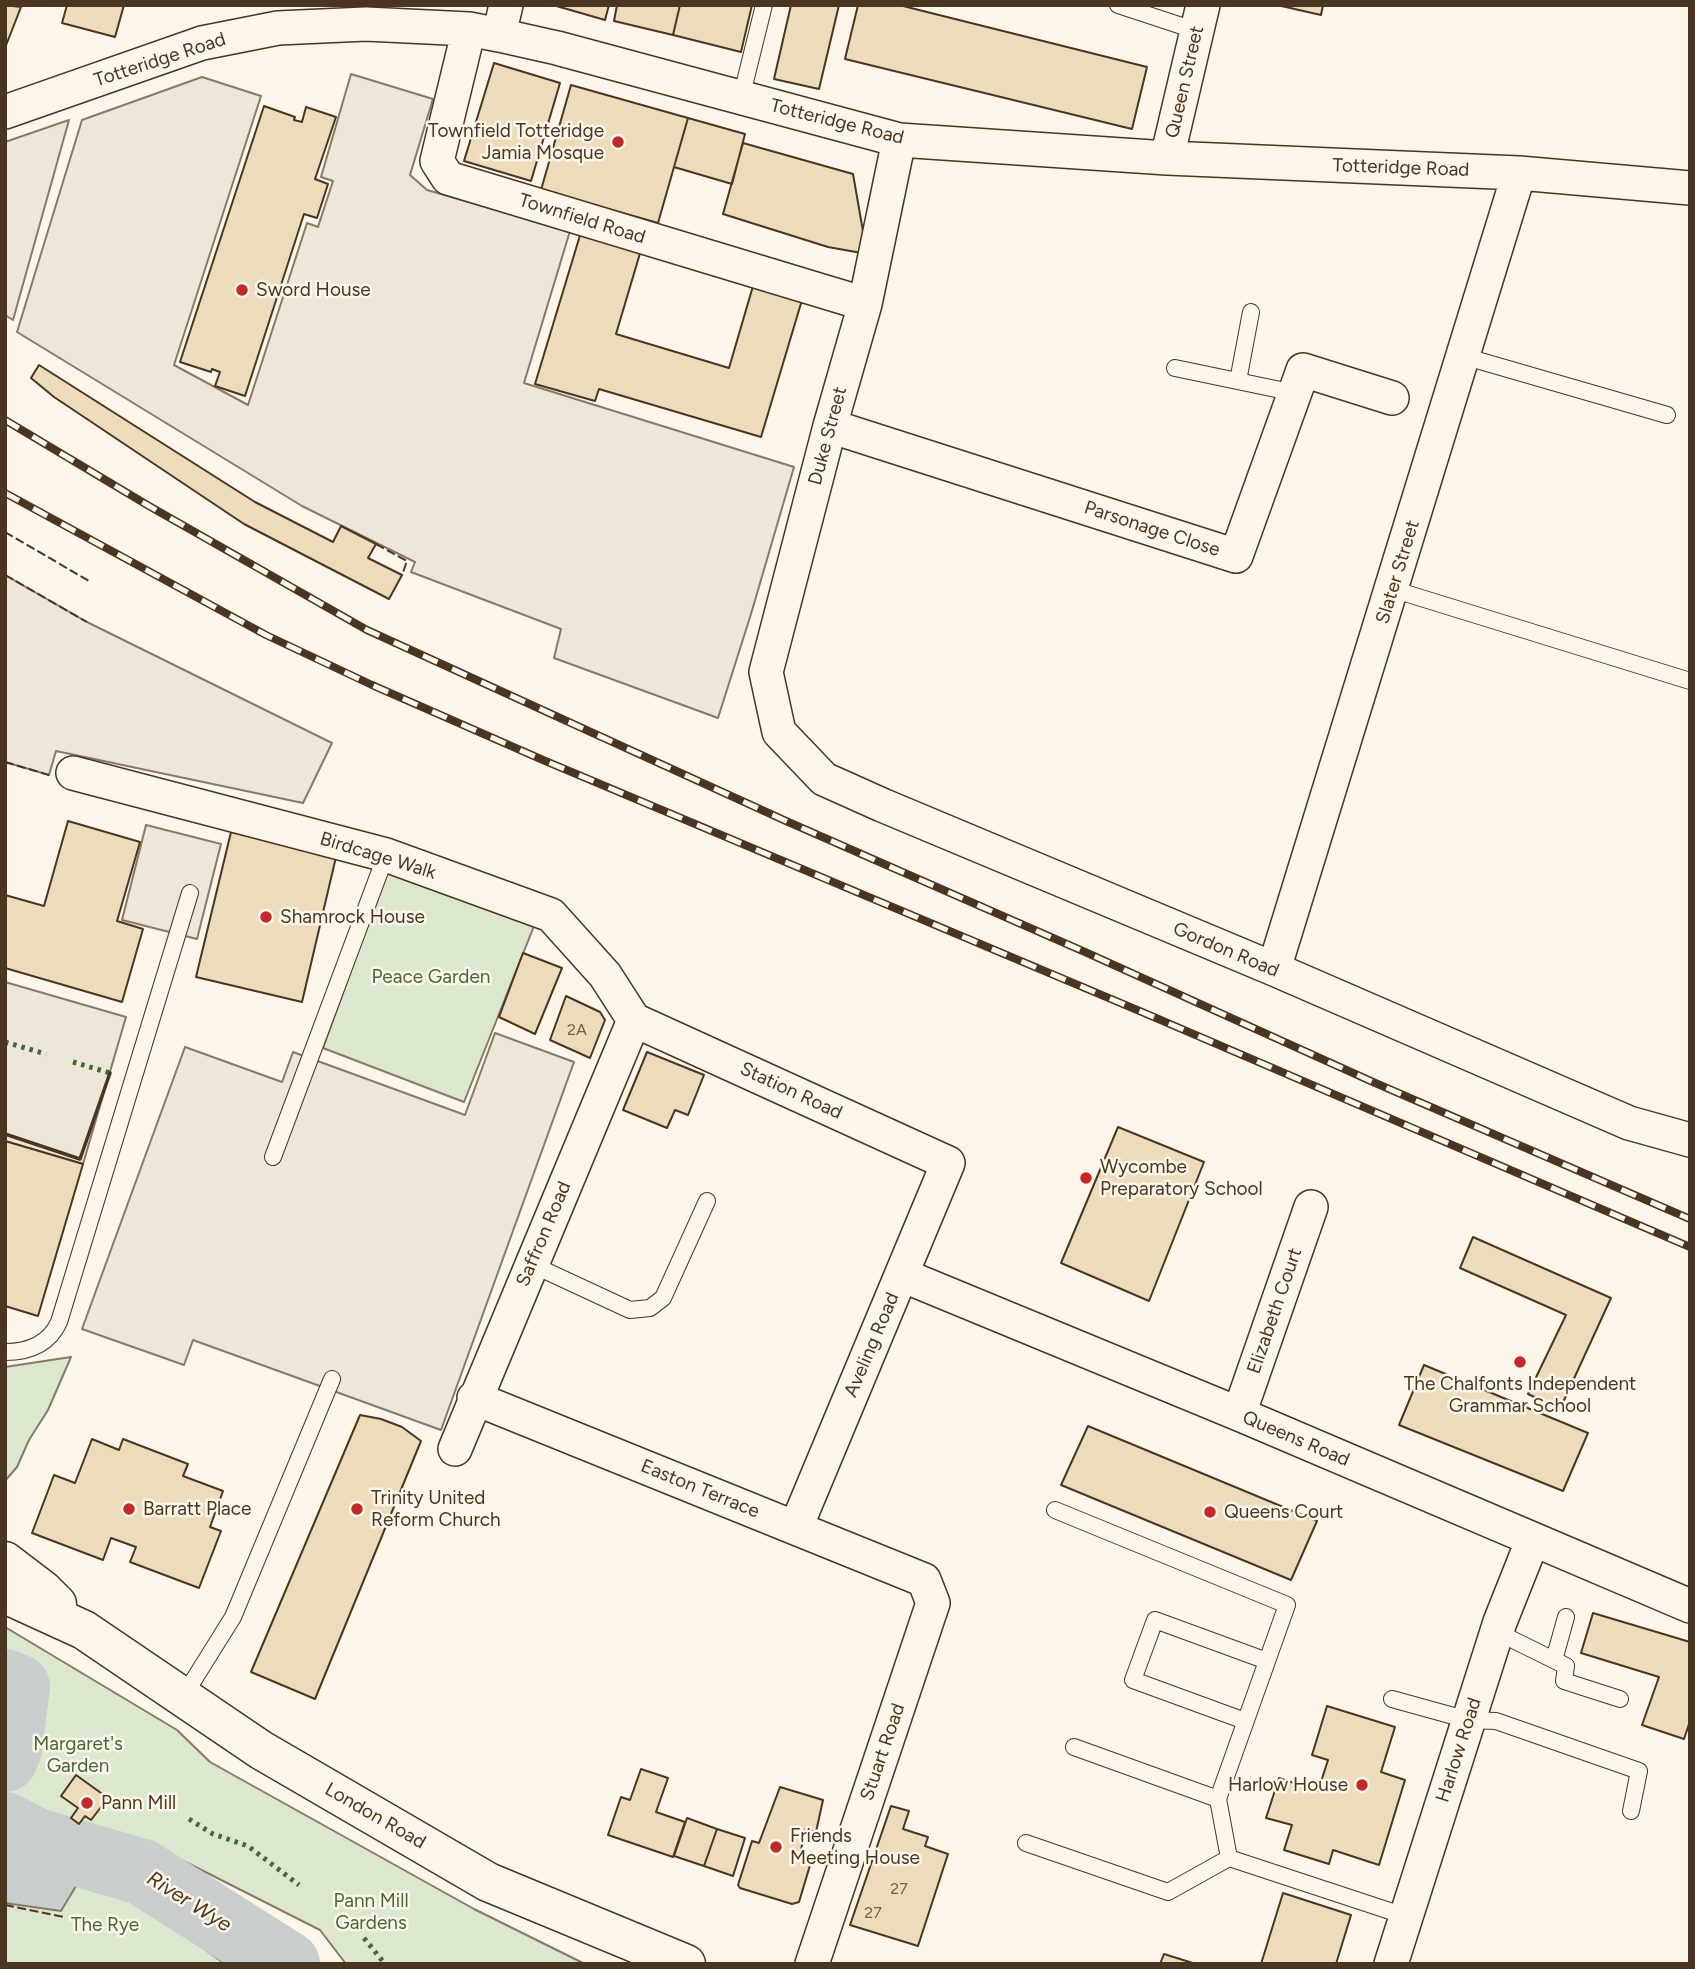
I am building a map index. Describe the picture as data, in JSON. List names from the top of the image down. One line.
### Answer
{"streets":{"main road":["London Road"],"street":["Totteridge Road","Queen Street","Townfield Road","Duke Street","Parsonage Close","Slater Street","Birdcage Walk","Gordon Road","Station Road","Saffron Road","Elizabeth Court","Aveling Road","Queens Road","Easton Terrace","Harlow Road","Stuart Road"]},"crossings":[["Totteridge Road","Queen Street"],["Totteridge Road","Townfield Road"],["Totteridge Road","Duke Street"],["Totteridge Road","Slater Street"],["Townfield Road","Duke Street"],["Duke Street","Parsonage Close"],["Duke Street","Gordon Road"],["Slater Street","Gordon Road"],["Birdcage Walk","Station Road"],["Birdcage Walk","Saffron Road"],["Station Road","Saffron Road"],["Station Road","Aveling Road"],["Saffron Road","Easton Terrace"],["Elizabeth Court","Queens Road"],["Aveling Road","Queens Road"],["Aveling Road","Easton Terrace"],["Queens Road","Harlow Road"],["Easton Terrace","Stuart Road"]],"water":["River Wye"],"parks":["Peace Garden","Margaret's Garden","Pann Mill Gardens","The Rye"],"places":["Townfield Totteridge Jamia Mosque","Sword House","Shamrock House","Wycombe Preparatory School","The Chalfonts Independent Grammar School","Barratt Place","Trinity United Reform Church","Queens Court","Harlow House","Pann Mill","Friends Meeting House"],"house_numbers":["2A","27","27"]}
